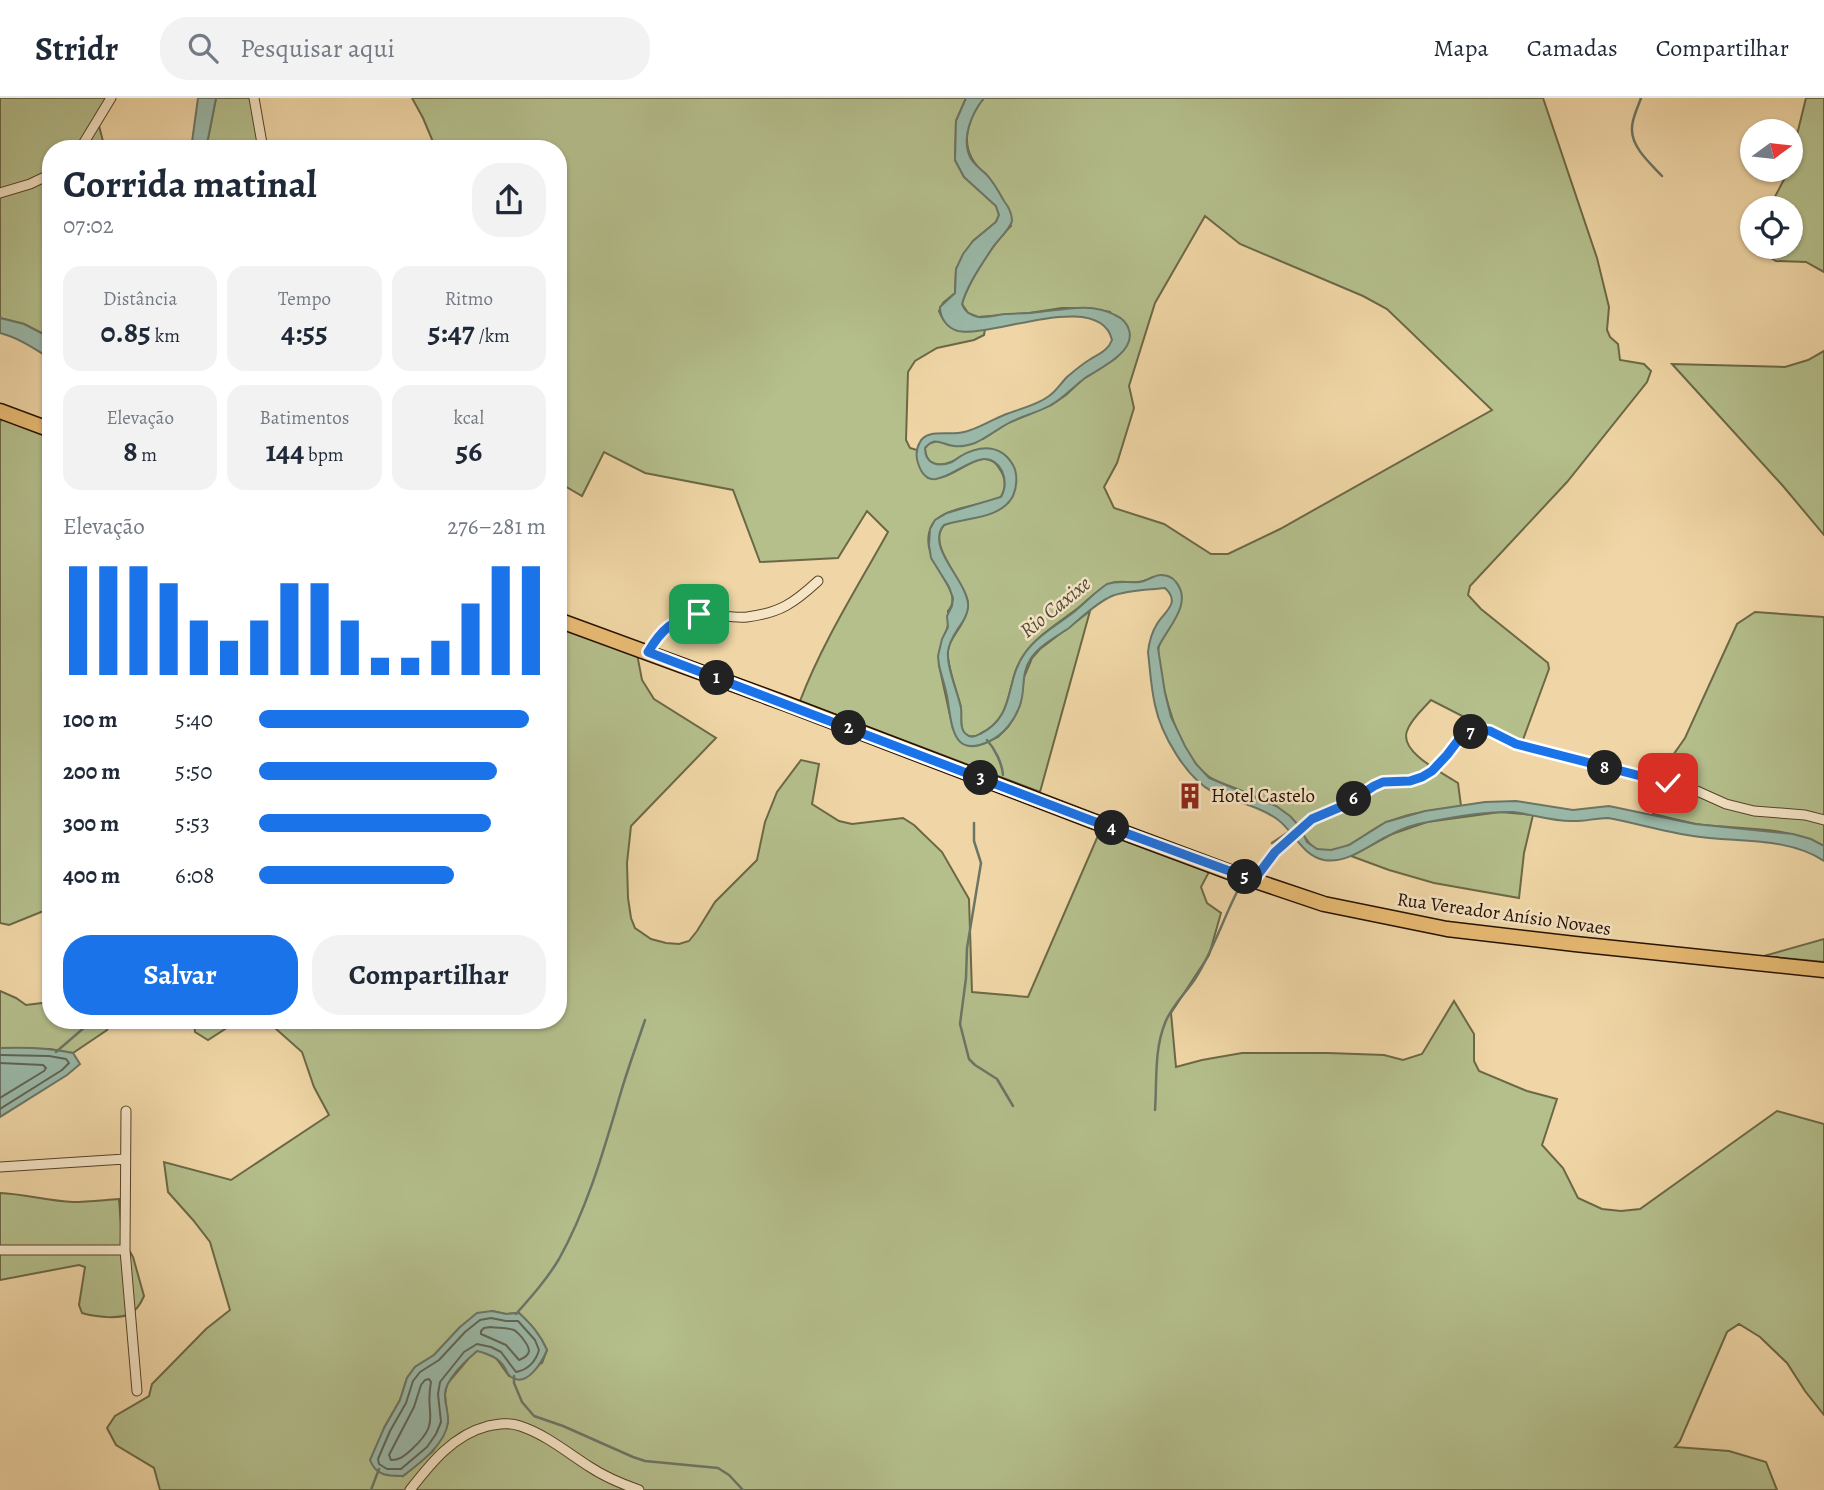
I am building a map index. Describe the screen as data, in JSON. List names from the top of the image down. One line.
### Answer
{"streets":{"main road":["Rua Vereador Anísio Novaes"]},"water":["Rio Caxixe"],"places":{"building":["Hotel Castelo"]},"north":"right","page":{"header":"Stridr","search":"Pesquisar aqui","nav":["Mapa","Camadas","Compartilhar"],"heading":["Corrida matinal","07:02"],"stats":[["Distância","0.85 km"],["Tempo","4:55"],["Ritmo","5:47 /km"],["Elevação","8 m"],["Batimentos","144 bpm"],["kcal","56"]],"chart":["Elevação","276–281 m"],"pins":["1","2","7","8","3","6","4","5"],"list":[{"name":"100 m","note":"5:40"},{"name":"200 m","note":"5:50"},{"name":"300 m","note":"5:53"},{"name":"400 m","note":"6:08"}],"buttons":["Salvar","Compartilhar"]}}
